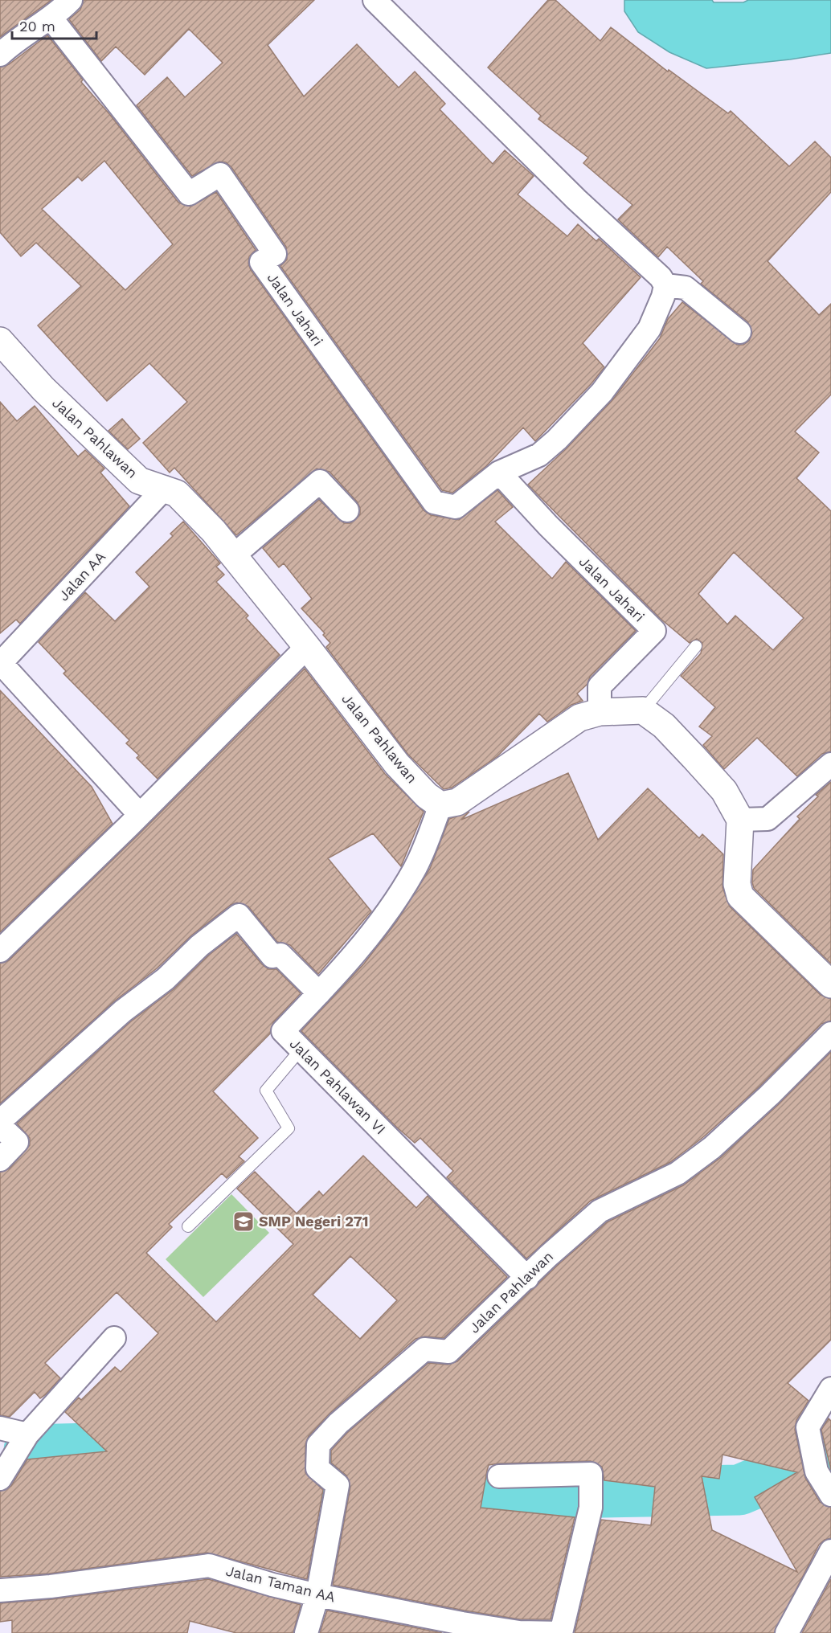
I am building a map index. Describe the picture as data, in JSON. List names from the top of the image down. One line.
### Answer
{"streets":{"street":["Jalan Jahari","Jalan Pahlawan","Jalan AA","Jalan Pahlawan VI","Jalan Taman AA"]},"crossings":[["Jalan Pahlawan","Jalan AA"],["Jalan Pahlawan","Jalan Pahlawan VI"],["Jalan Pahlawan","Jalan Taman AA"]],"places":{"school or university":["SMP Negeri 271"]},"scale_bar":"20 m"}
